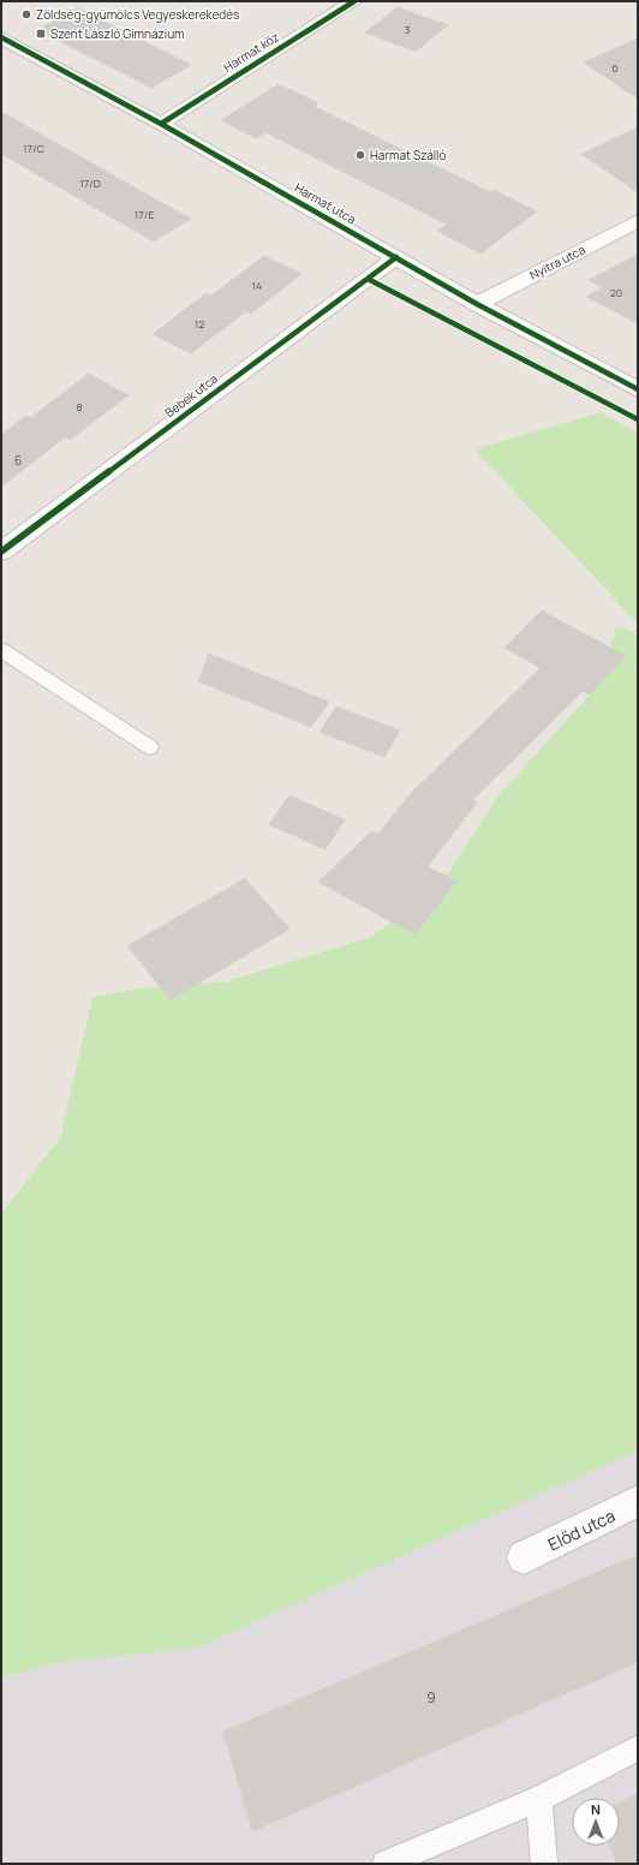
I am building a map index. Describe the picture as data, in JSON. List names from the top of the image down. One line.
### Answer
{"streets":{"street":["Harmat köz","Harmat utca","Nyitra utca","Bebek utca","Előd utca"]},"crossings":[["Harmat köz","Harmat utca"],["Harmat utca","Nyitra utca"],["Harmat utca","Bebek utca"]],"places":{"other":["Zöldség-gyümölcs Vegyeskerekedés","Harmat Szálló"],"transit":["Szent László Gimnázium"]},"house_numbers":["3","6","17/C","17/D","17/E","14","20","12","8","6","9"],"north":"top"}
